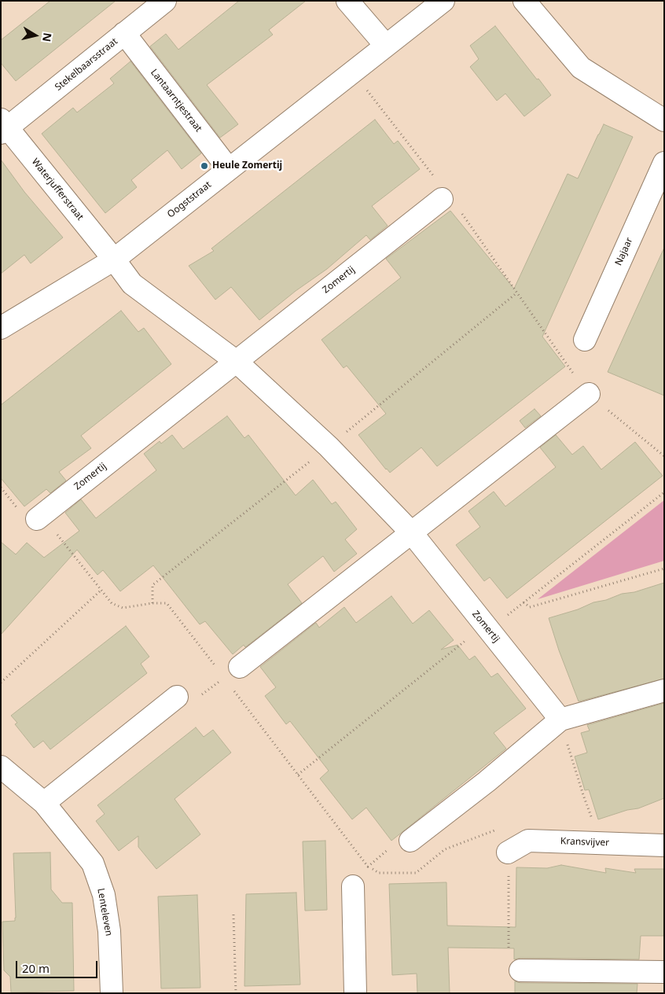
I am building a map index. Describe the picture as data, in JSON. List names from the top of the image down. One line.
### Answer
{"streets":{"street":["Stekelbaarsstraat","Lantaarntjestraat","Waterjufferstraat","Oogststraat","Najaar","Zomertij","Kransvijver","Lenteleven"]},"crossings":[["Stekelbaarsstraat","Lantaarntjestraat"],["Stekelbaarsstraat","Waterjufferstraat"],["Lantaarntjestraat","Oogststraat"],["Waterjufferstraat","Oogststraat"],["Waterjufferstraat","Zomertij"],["Oogststraat","Zomertij"]],"places":["Heule Zomertij"],"scale_bar":"20 m","north":"right"}
